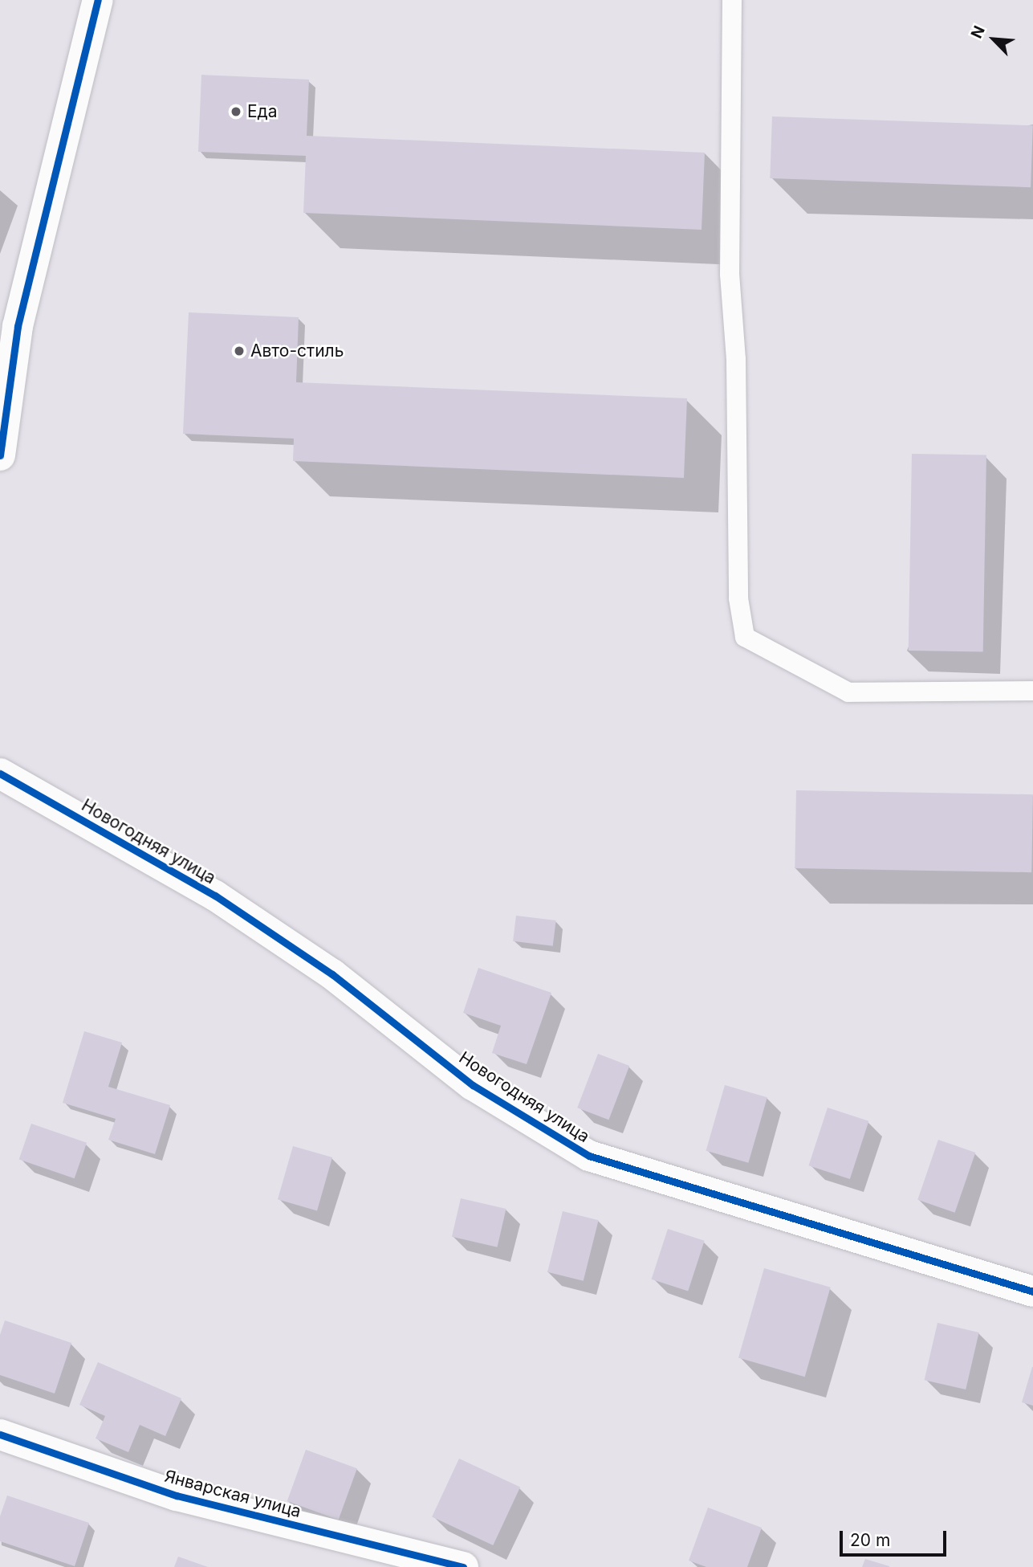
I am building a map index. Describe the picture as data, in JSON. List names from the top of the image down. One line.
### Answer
{"streets":{"street":["Новогодняя улица","Январская улица"]},"places":["Еда","Авто-стиль"],"scale_bar":"20 m","north":"top left"}
